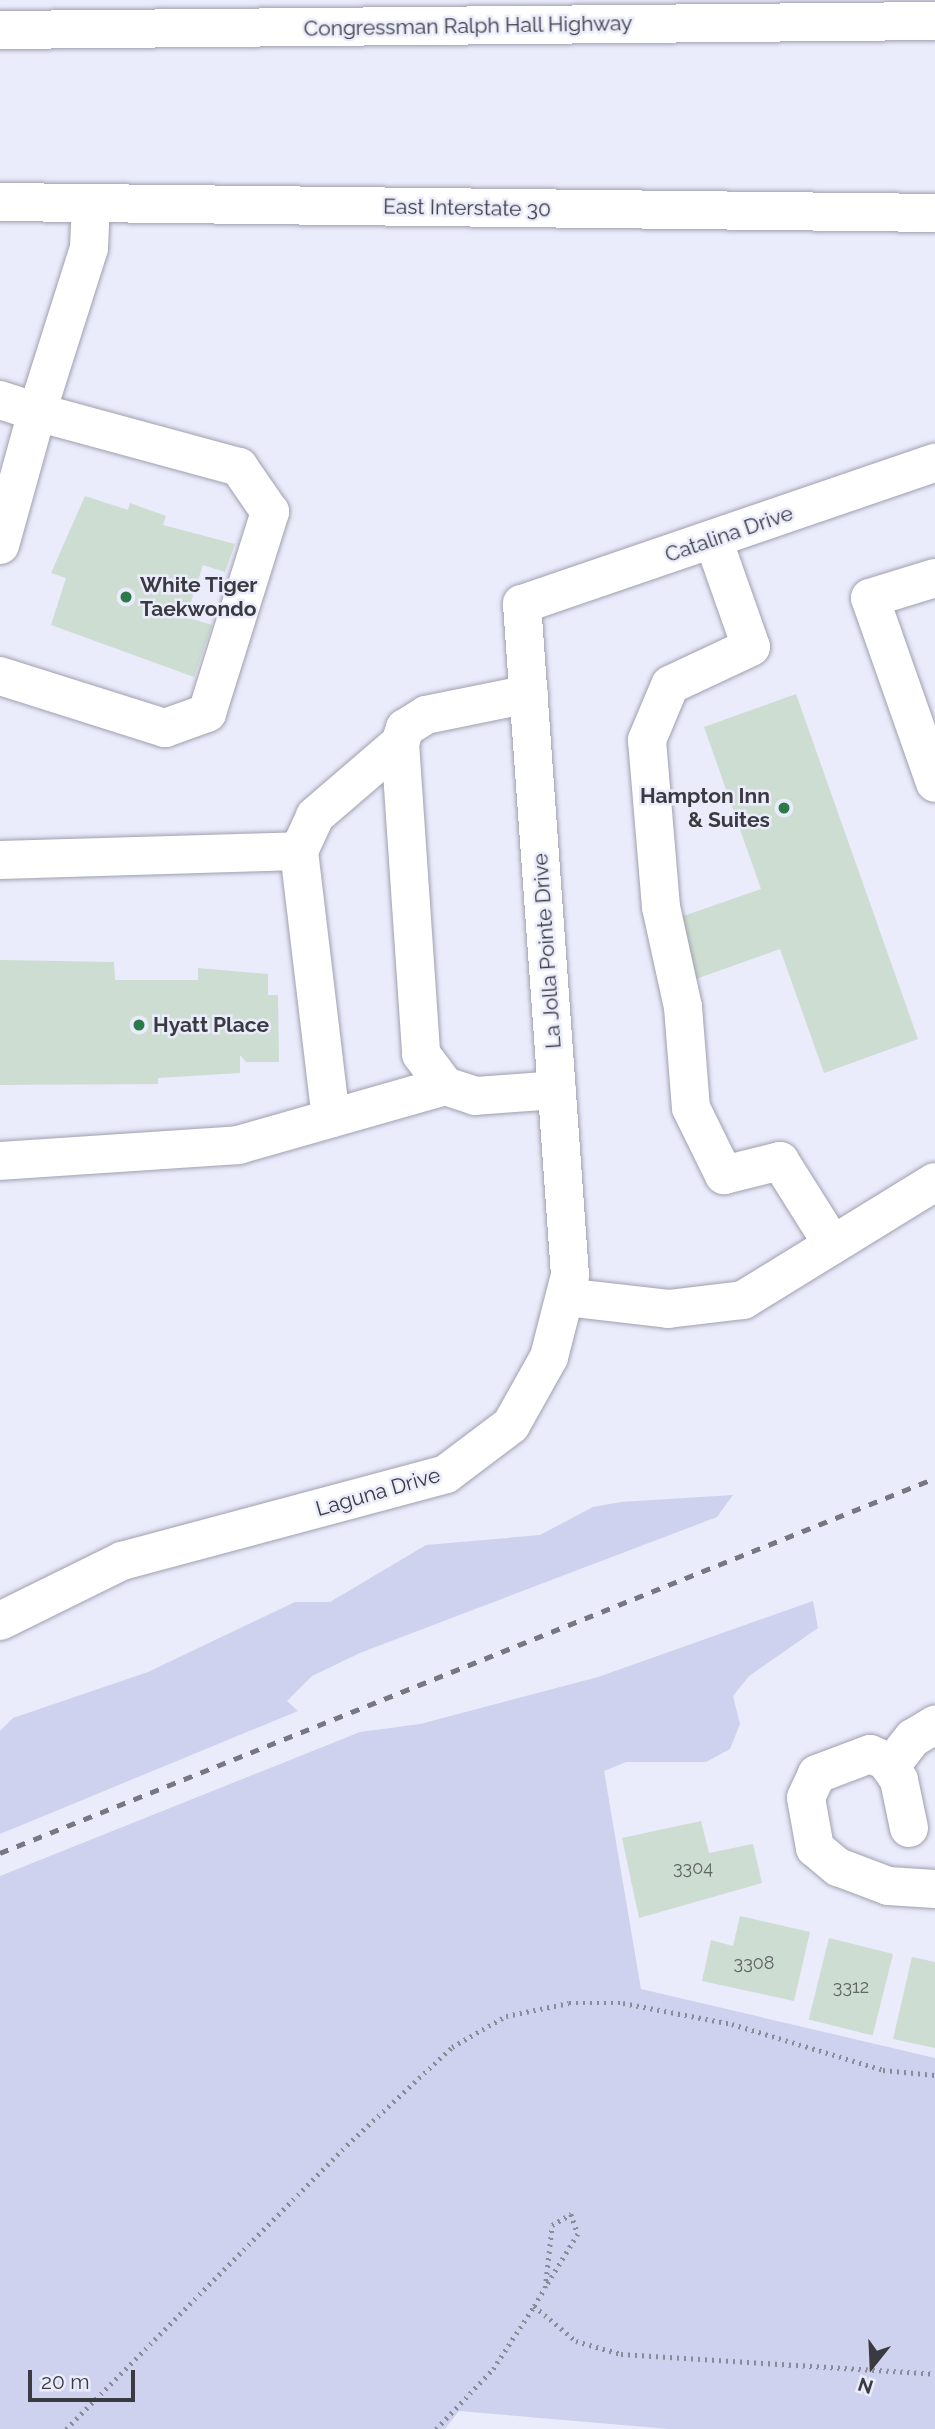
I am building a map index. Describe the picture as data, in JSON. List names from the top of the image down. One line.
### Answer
{"streets":{"main road":["Congressman Ralph Hall Highway","East Interstate 30","Catalina Drive","La Jolla Pointe Drive","Laguna Drive"]},"crossings":[["Catalina Drive","La Jolla Pointe Drive"],["La Jolla Pointe Drive","Laguna Drive"]],"places":["White Tiger Taekwondo","Hampton Inn & Suites","Hyatt Place"],"house_numbers":["3304","3308","3312"],"scale_bar":"20 m","north":"bottom"}
